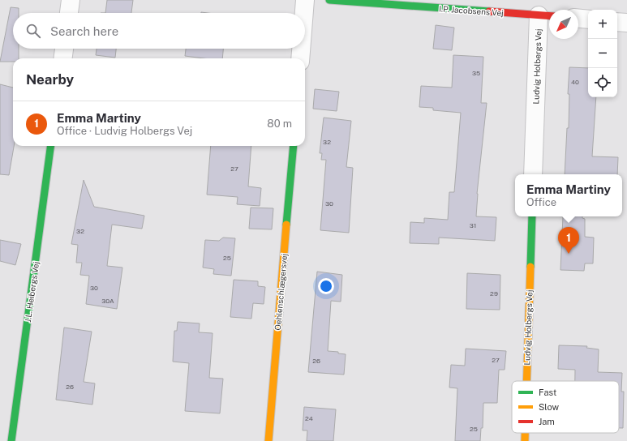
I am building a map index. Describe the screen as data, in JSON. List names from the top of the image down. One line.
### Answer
{"streets":{"street":["I.P. Jacobsens Vej","Ludvig Holbergs Vej","J.L. Heibergs Vej","Oehlenschlægersvej"]},"crossings":[["I.P. Jacobsens Vej","Ludvig Holbergs Vej"]],"house_numbers":["35","40","32","27","30","31","32","25","30","29","30A","27","26","26","24","25"],"legend":["Fast","Slow","Jam"],"north":"bottom left","page":{"map_buttons":["+","−"],"search":"Search here","heading":"Nearby","list":[{"mark":"1","name":"Emma Martiny","note":"Office · Ludvig Holbergs Vej","value":"80 m"}],"popup":["Emma Martiny","Office"],"pins":"1"}}
